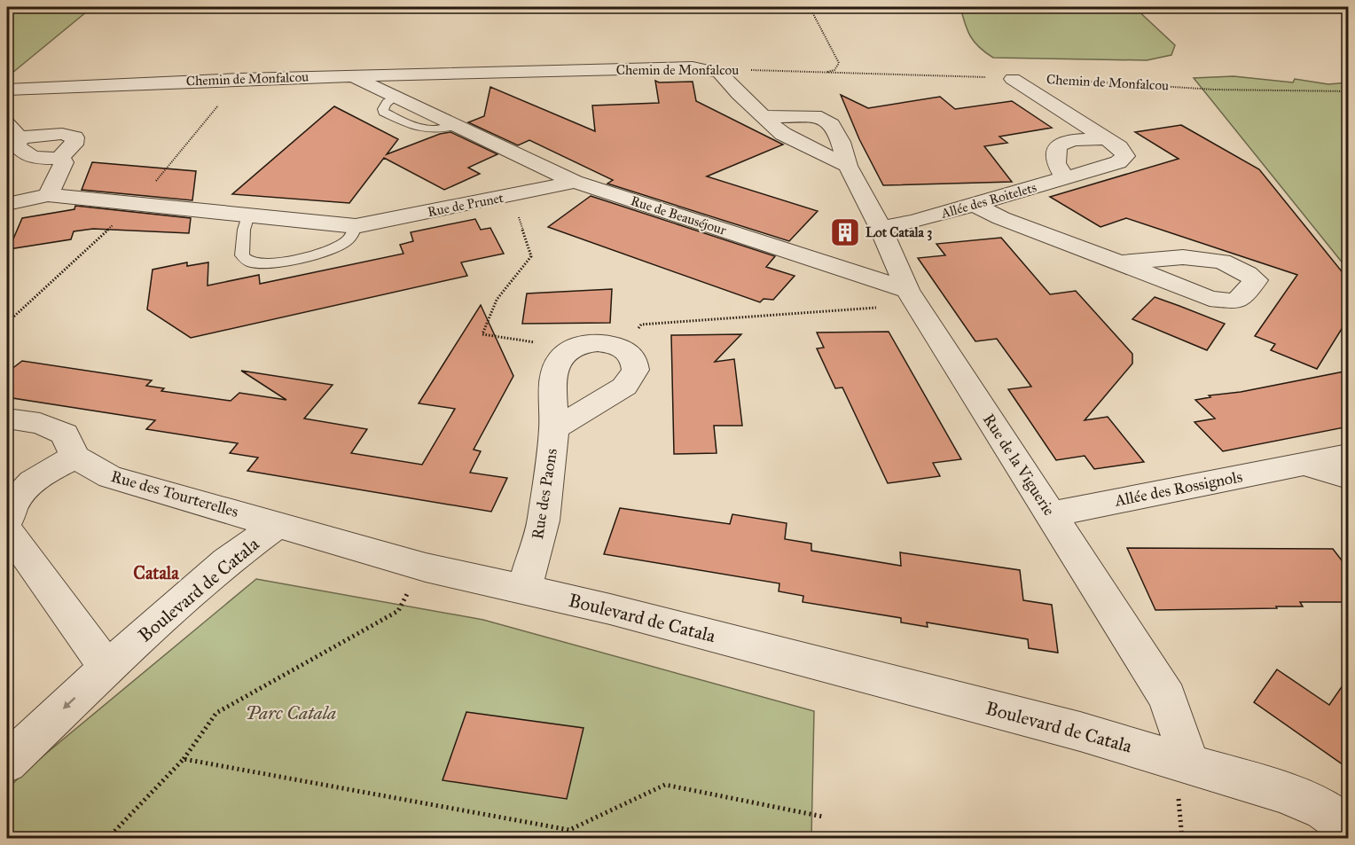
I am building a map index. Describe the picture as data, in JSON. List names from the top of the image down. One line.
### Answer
{"streets":{"street":["Chemin de Monfalcou","Allée des Roitelets","Rue de Prunet","Rue de Beauséjour","Rue de la Viguerie","Allée des Rossignols","Rue des Tourterelles","Rue des Paons","Boulevard de Catala"]},"crossings":[["Chemin de Monfalcou","Allée des Roitelets"],["Chemin de Monfalcou","Rue de Beauséjour"],["Allée des Roitelets","Rue de la Viguerie"],["Rue de Prunet","Rue de Beauséjour"],["Rue de Beauséjour","Rue de la Viguerie"],["Rue de la Viguerie","Allée des Rossignols"],["Rue de la Viguerie","Boulevard de Catala"],["Rue des Tourterelles","Boulevard de Catala"],["Rue des Paons","Boulevard de Catala"]],"districts":["Catala"],"parks":["Parc Catala"],"places":{"building":["Lot Catala 3"]}}
